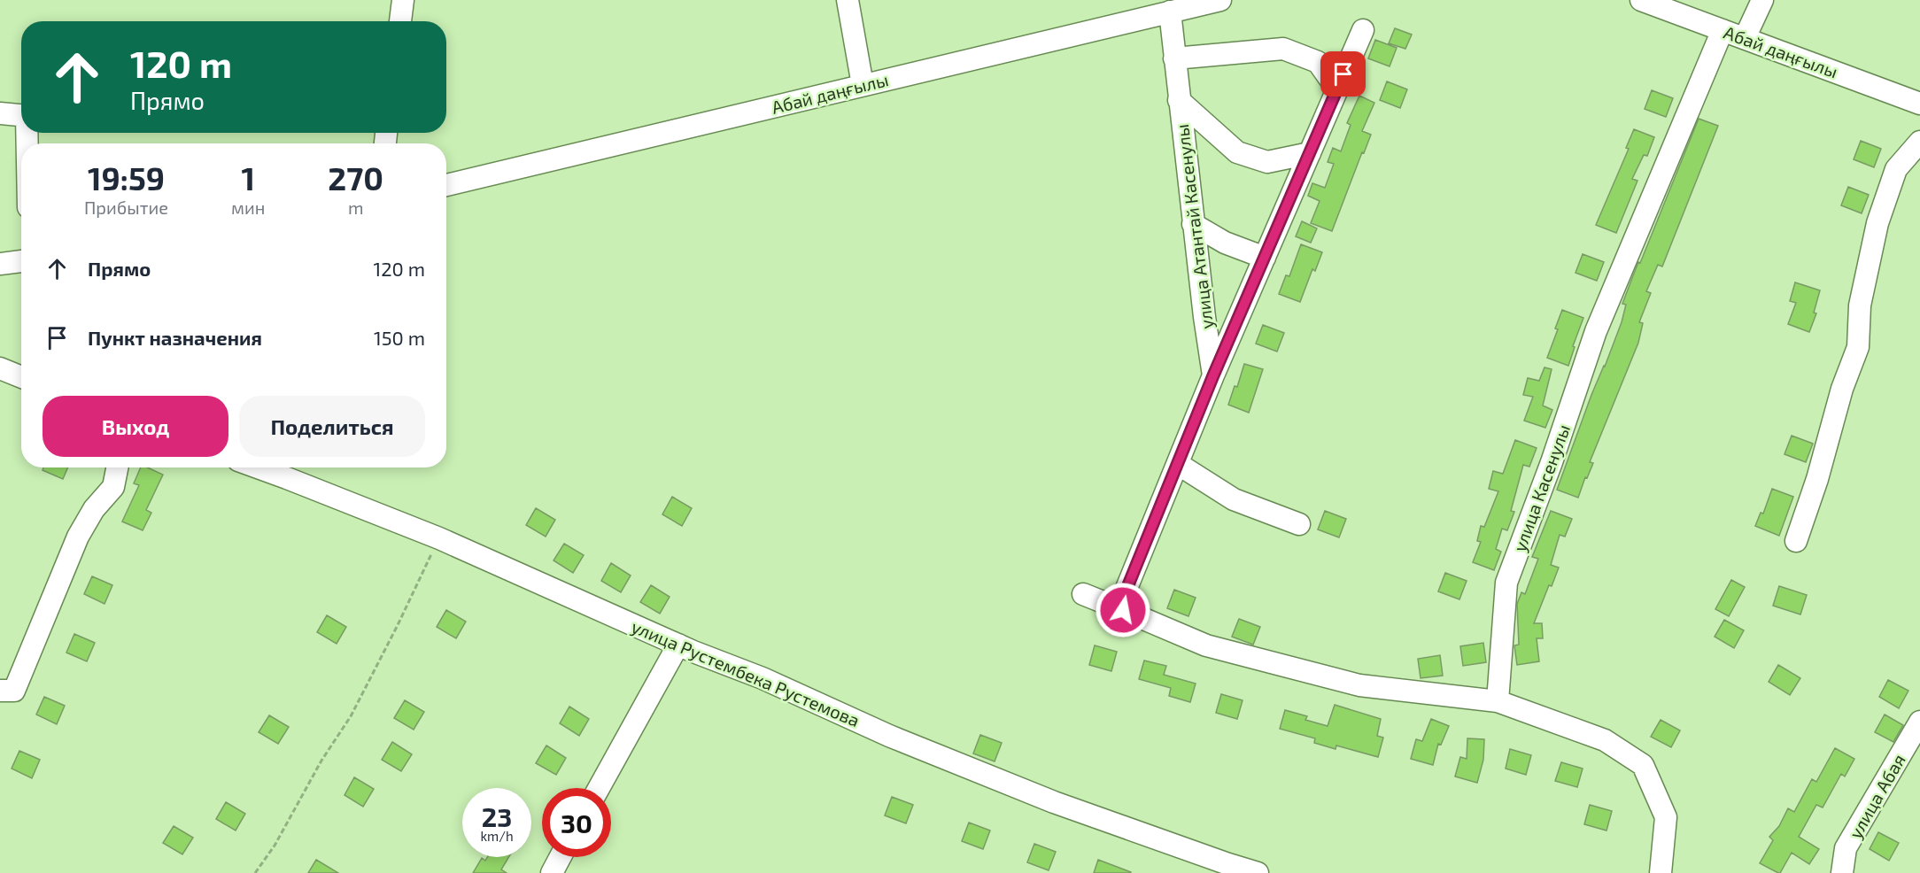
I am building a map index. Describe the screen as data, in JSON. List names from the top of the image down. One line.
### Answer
{"streets":{"street":["Абай даңғылы","улица Атантай Касенулы","улица Касенулы","улица Рустембека Рустемова","улица Абая"]},"crossings":[["Абай даңғылы","улица Атантай Касенулы"],["Абай даңғылы","улица Касенулы"]],"page":{"turn":["120 m","Прямо"],"eta":["19:59","Прибытие","1","мин","270","m"],"list":[{"name":"Прямо","value":"120 m"},{"name":"Пункт назначения","value":"150 m"}],"buttons":["Выход","Поделиться"],"speed":"23 km/h","limit":"30"}}
